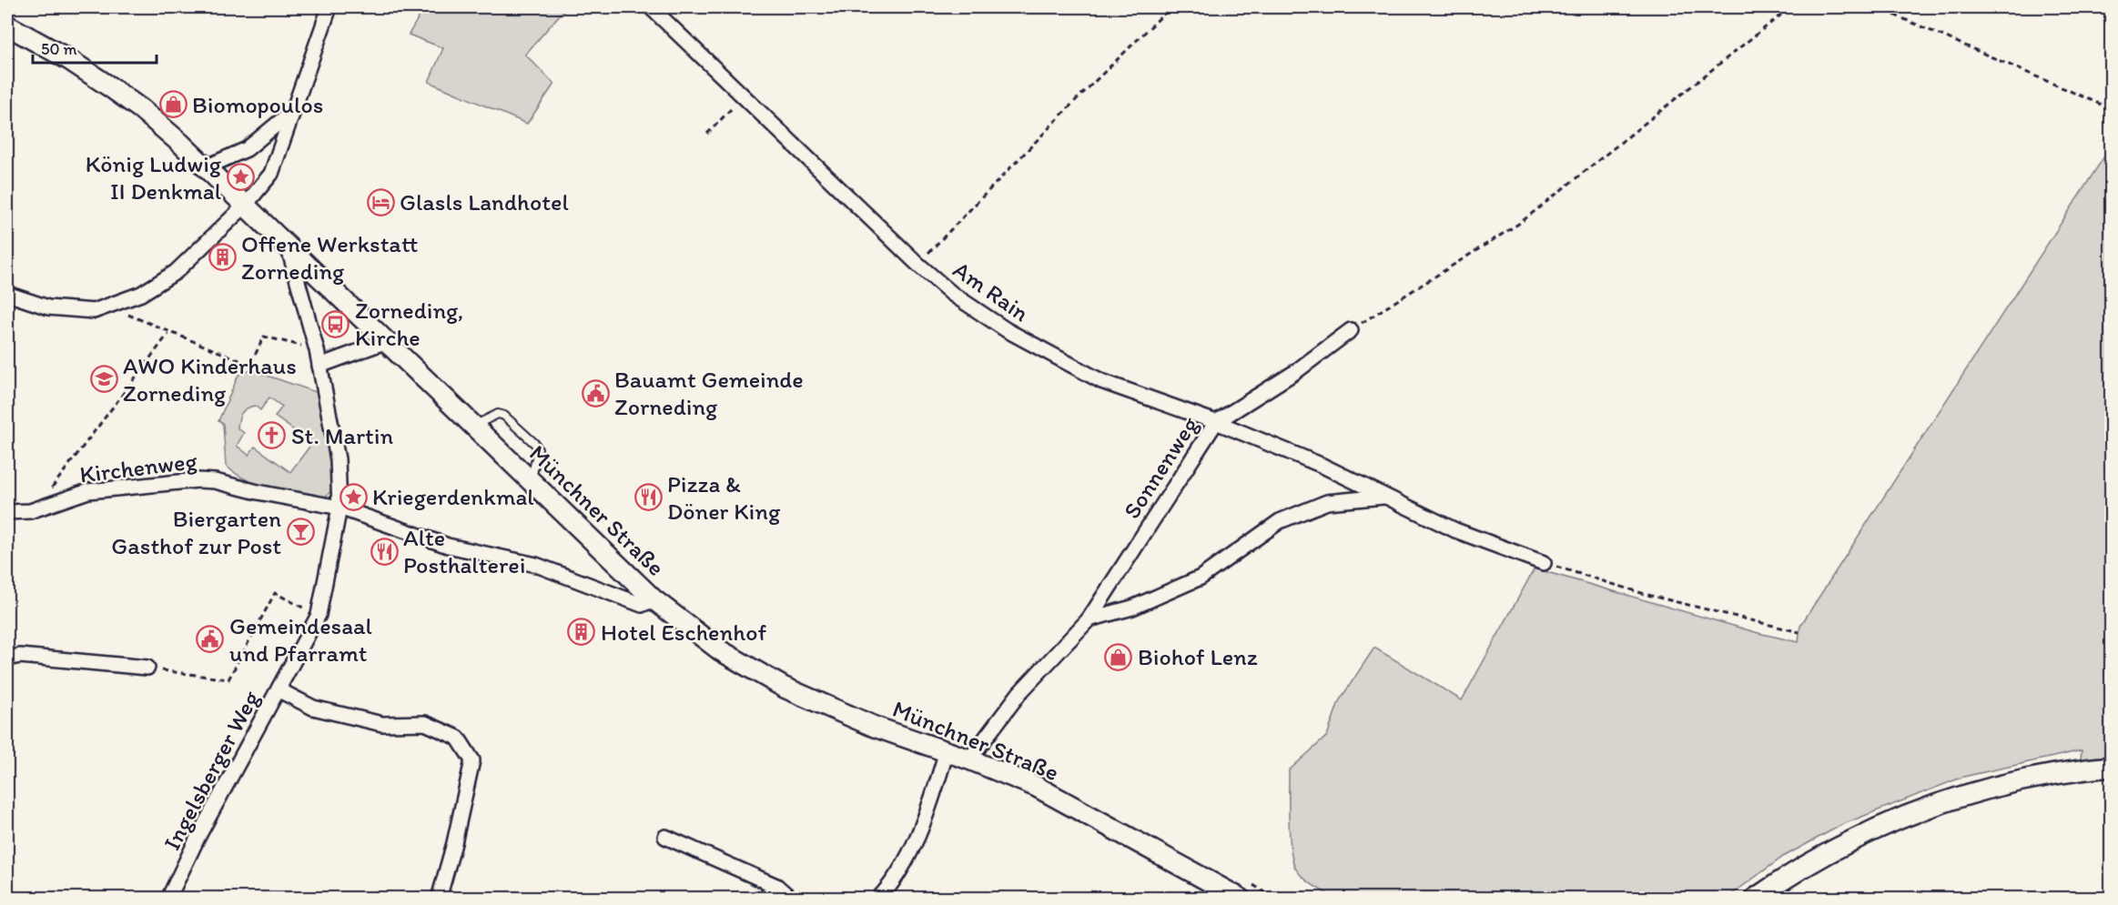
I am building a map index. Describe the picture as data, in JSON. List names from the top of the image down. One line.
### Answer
{"streets":{"street":["Am Rain","Kirchenweg","Sonnenweg","Münchner Straße","Ingelsberger Weg"]},"crossings":[["Am Rain","Sonnenweg"],["Kirchenweg","Münchner Straße"],["Kirchenweg","Ingelsberger Weg"],["Sonnenweg","Münchner Straße"],["Münchner Straße","Ingelsberger Weg"]],"places":{"shop":["Biomopoulos","Biohof Lenz"],"place":["König Ludwig II Denkmal","Kriegerdenkmal"],"hotel":["Glasls Landhotel"],"building":["Offene Werkstatt Zorneding","Hotel Eschenhof"],"bus stop":["Zorneding, Kirche"],"school or university":["AWO Kinderhaus Zorneding"],"public building":["Bauamt Gemeinde Zorneding","Gemeindesaal und Pfarramt"],"church":["St. Martin"],"restaurant":["Pizza & Döner King","Alte Posthalterei"],"bar":["Biergarten Gasthof zur Post"]},"scale_bar":"50 m"}
